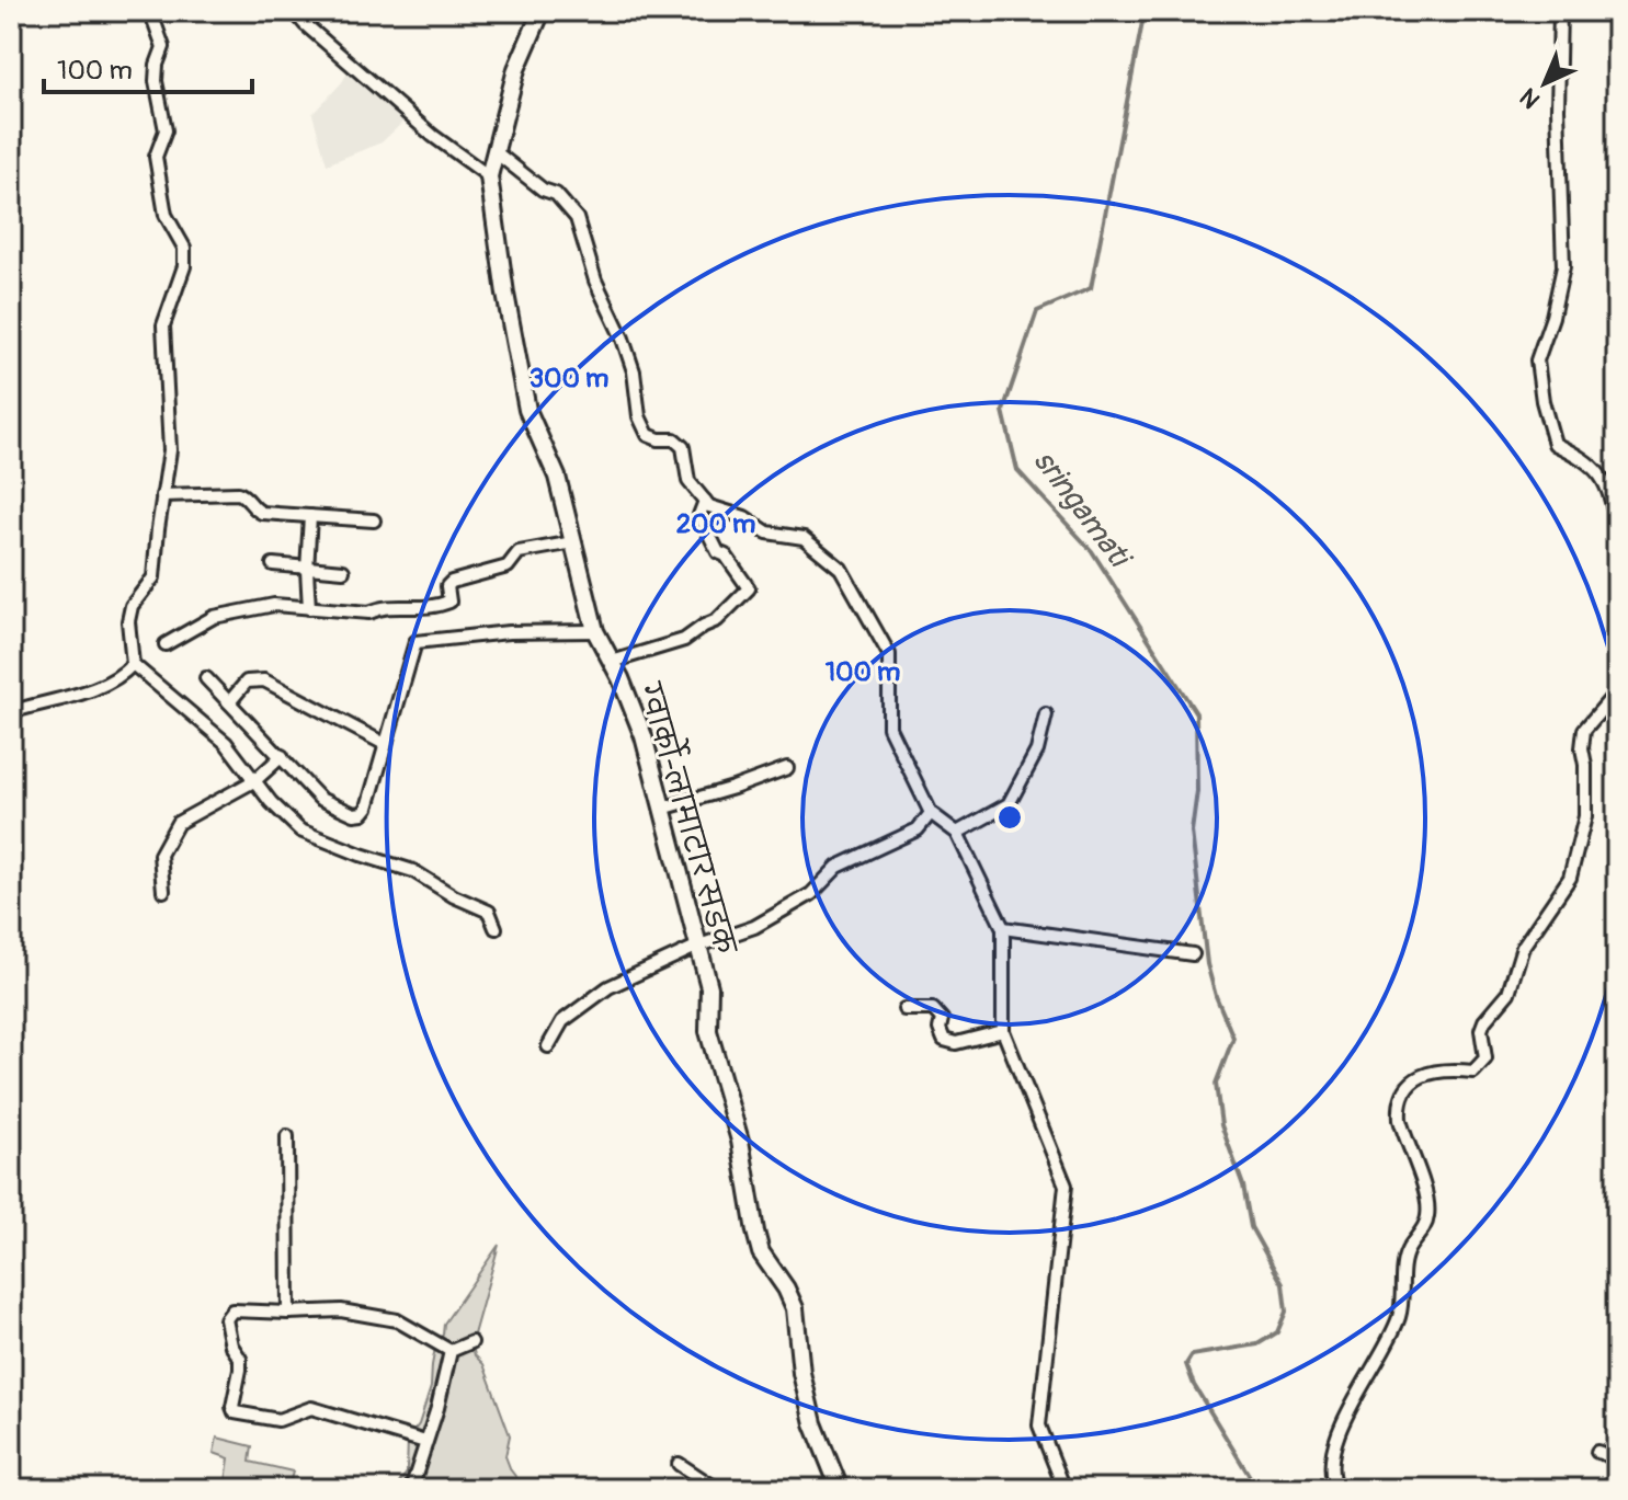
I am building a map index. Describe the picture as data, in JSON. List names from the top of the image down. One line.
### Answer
{"streets":{"main road":["ग्वार्को-लामाटार सडक"]},"water":["sringamati"],"scale_bar":"100 m","north":"bottom left","rings":["300 m","200 m","100 m"]}
